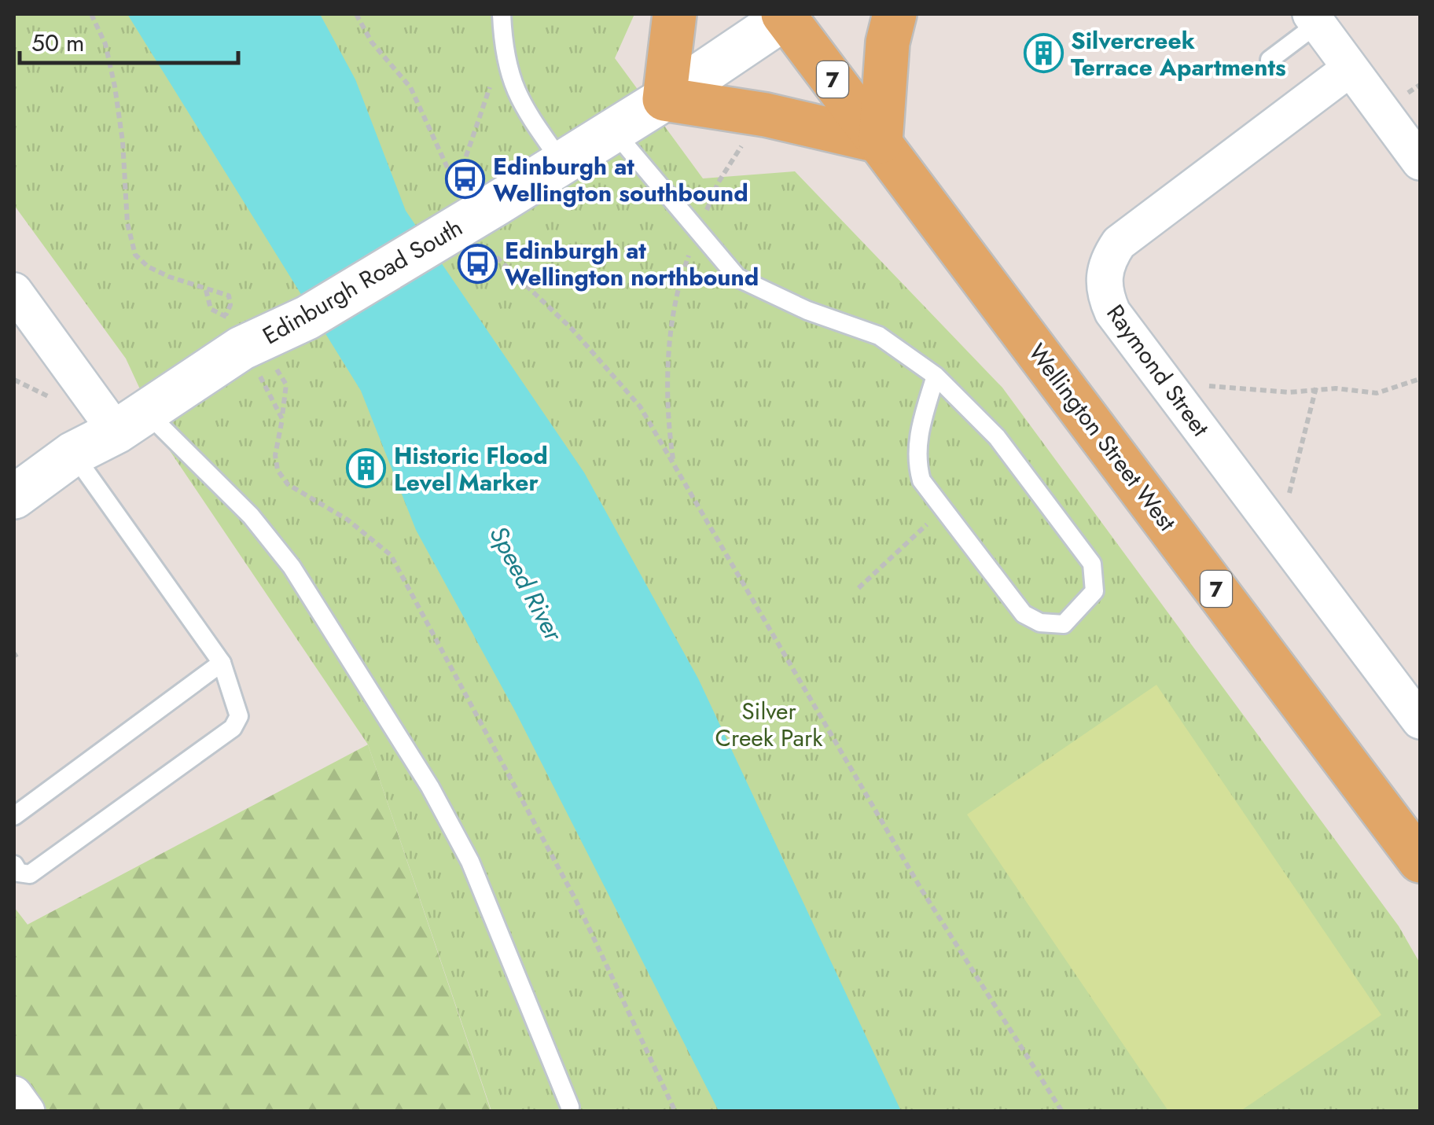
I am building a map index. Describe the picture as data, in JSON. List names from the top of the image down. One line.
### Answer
{"streets":{"main road":["7","Edinburgh Road South","Wellington Street West"],"street":["Raymond Street"]},"crossings":[["Edinburgh Road South","Wellington Street West"]],"water":["Speed River"],"parks":["Silver Creek Park"],"places":{"building":["Silvercreek Terrace Apartments","Historic Flood Level Marker"],"bus stop":["Edinburgh at Wellington southbound","Edinburgh at Wellington northbound"]},"scale_bar":"50 m"}
